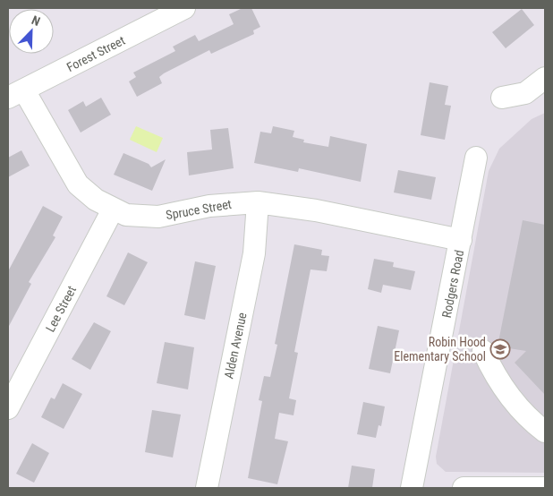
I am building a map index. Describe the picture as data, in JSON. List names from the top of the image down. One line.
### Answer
{"streets":{"street":["Forest Street","Spruce Street","Rodgers Road","Lee Street","Alden Avenue"]},"crossings":[["Forest Street","Spruce Street"],["Spruce Street","Rodgers Road"],["Spruce Street","Lee Street"],["Spruce Street","Alden Avenue"]],"places":{"school or university":["Robin Hood Elementary School"]},"north":"top right"}
